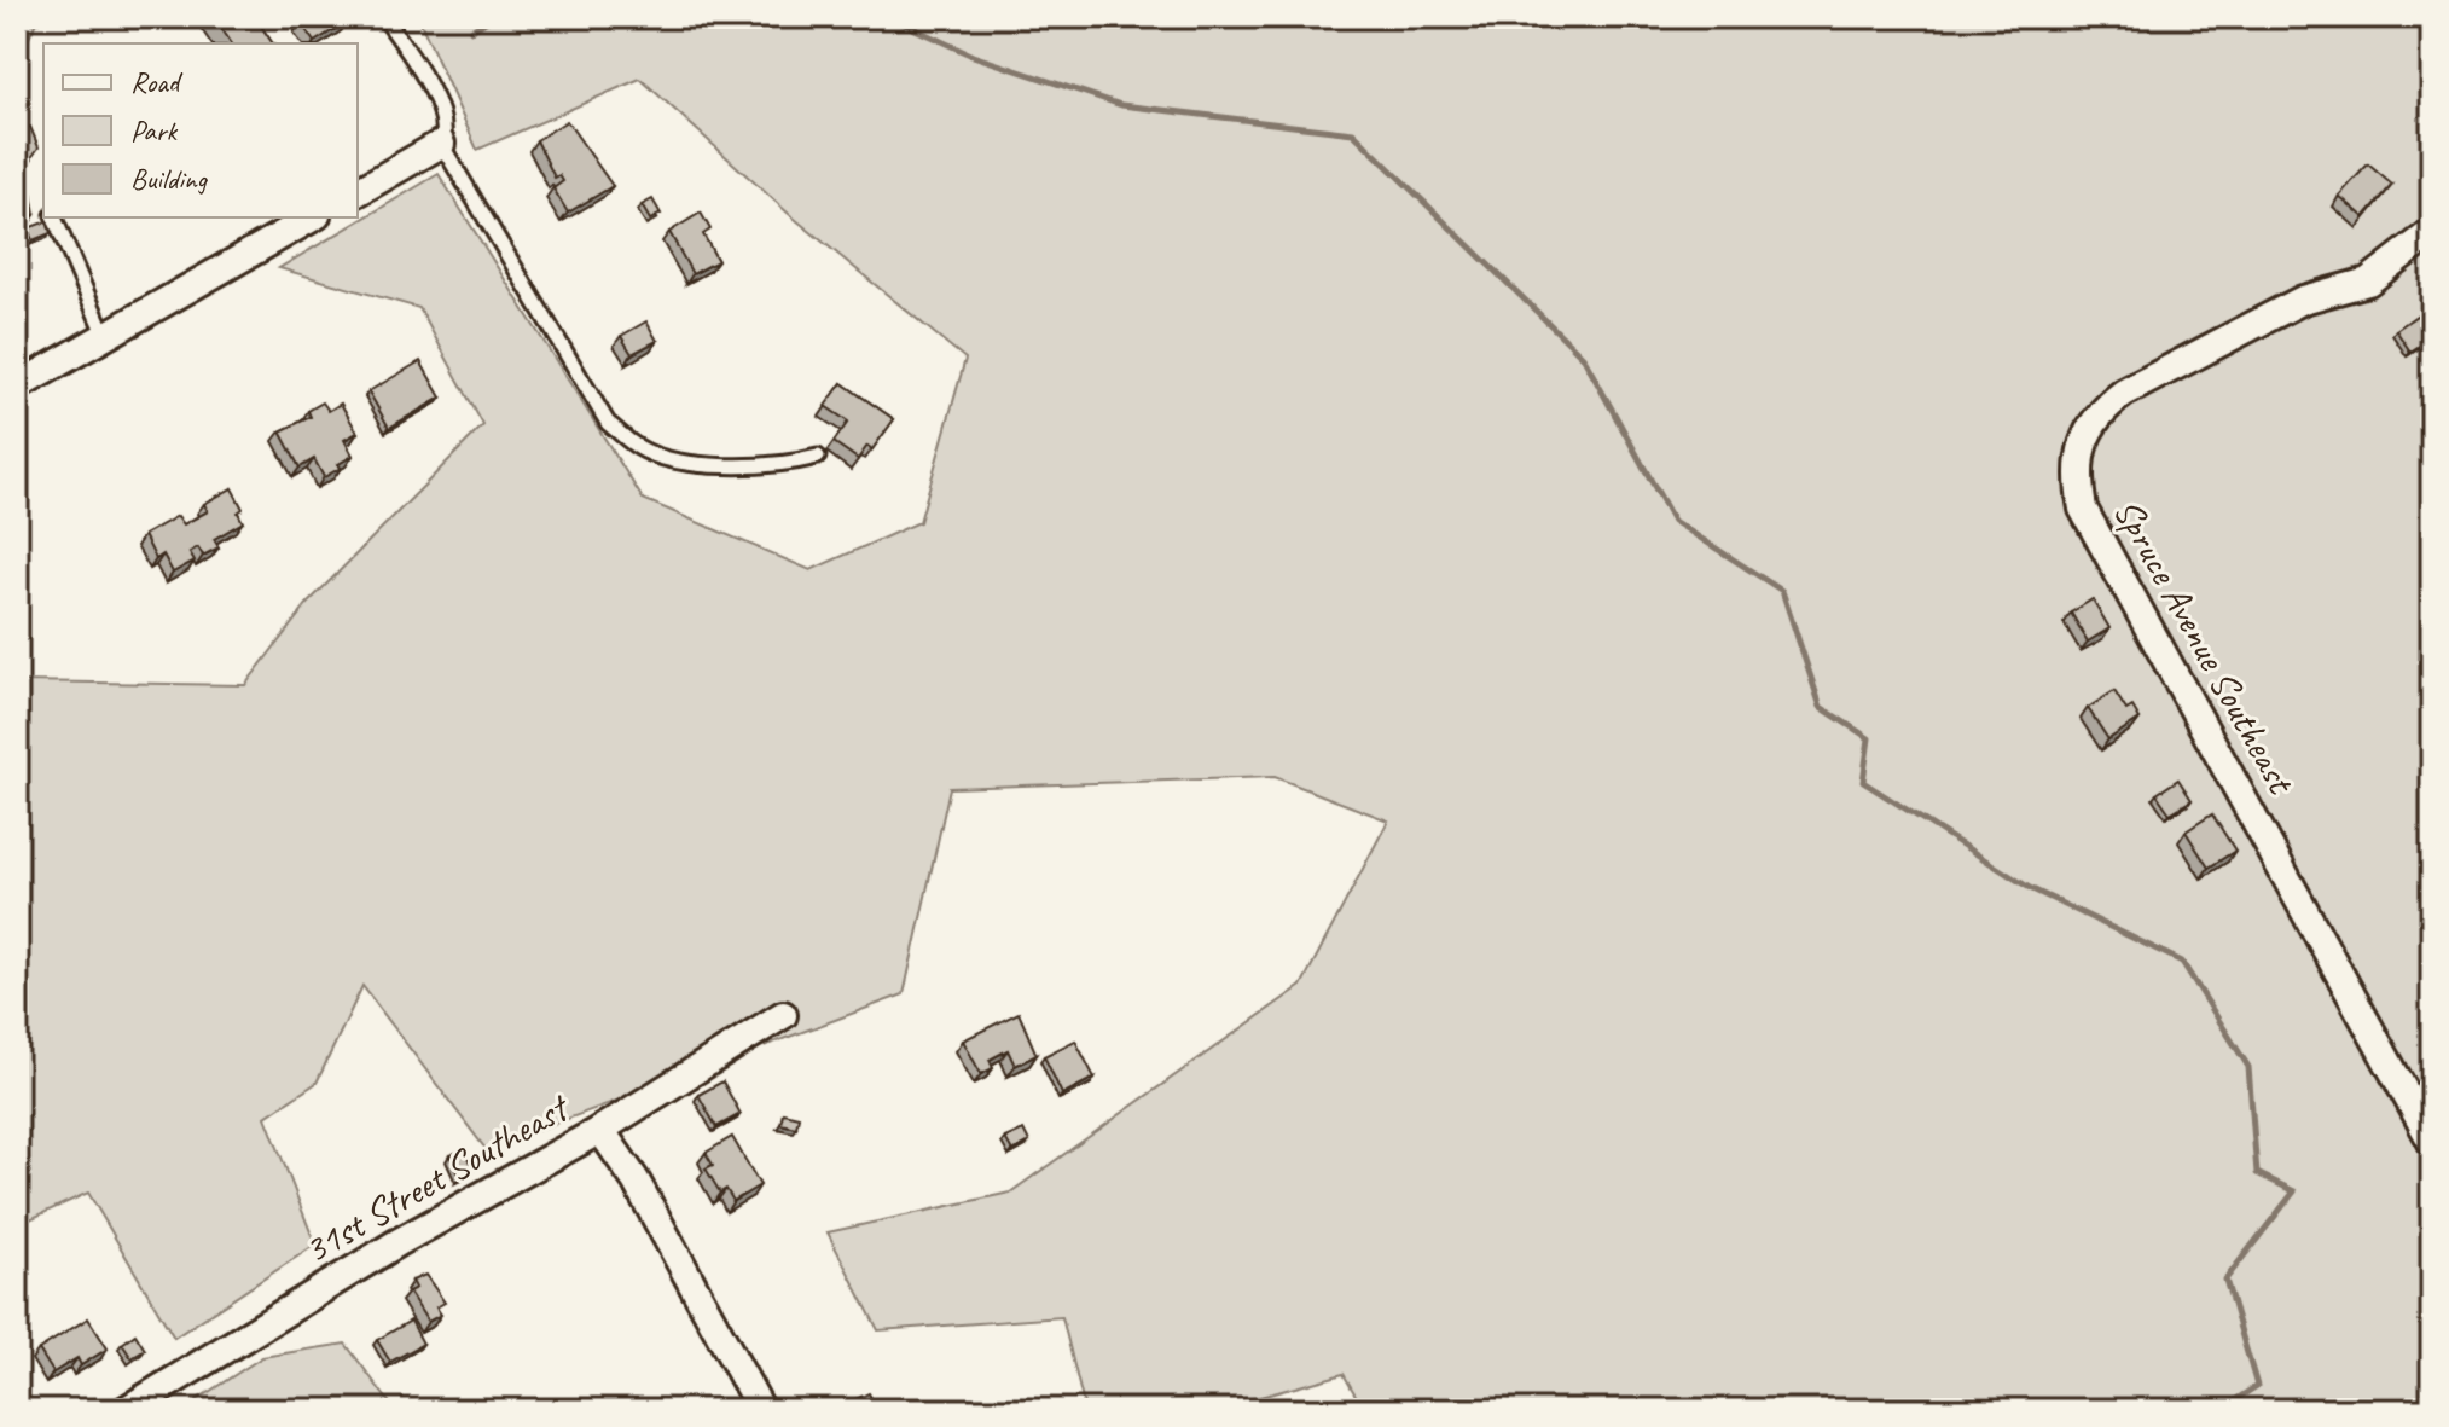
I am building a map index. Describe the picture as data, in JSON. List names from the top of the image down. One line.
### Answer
{"streets":{"street":["Spruce Avenue Southeast","31st Street Southeast"]},"legend":["Road","Park","Building"]}
